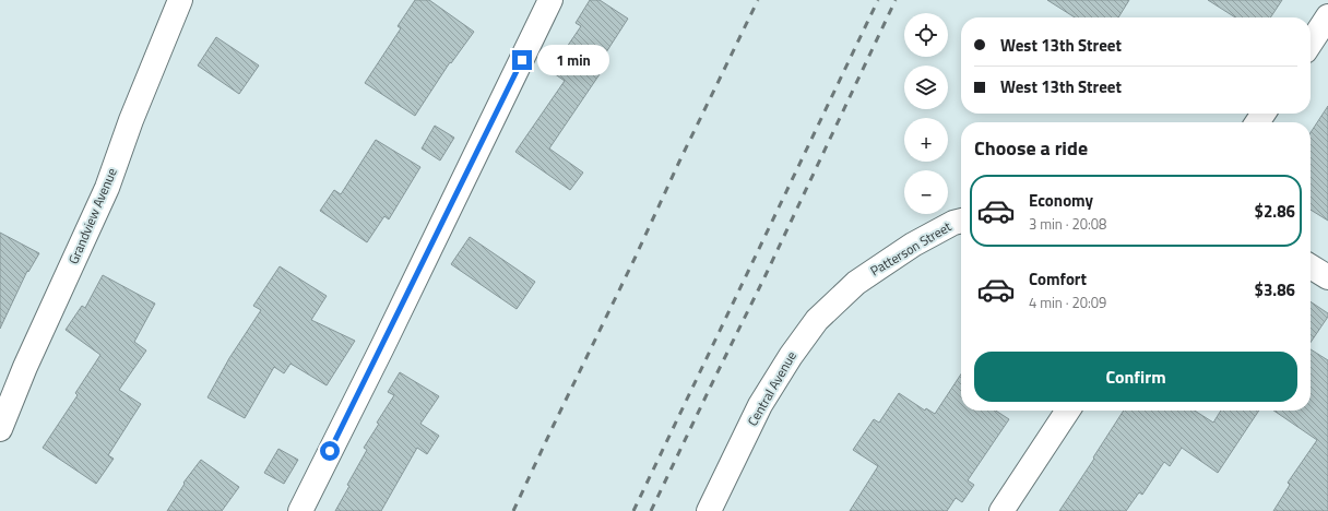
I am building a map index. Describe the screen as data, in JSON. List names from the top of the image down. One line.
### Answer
{"streets":{"street":["Grandview Avenue","Patterson Street","Central Avenue"]},"crossings":[["Patterson Street","Central Avenue"]],"page":{"map_buttons":["+","−"],"banner":["West 13th Street","West 13th Street"],"bubble":"1 min","heading":"Choose a ride","list":[{"name":"Economy","note":"3 min · 20:08","value":"$2.86"},{"name":"Comfort","note":"4 min · 20:09","value":"$3.86"}],"buttons":"Confirm"}}
